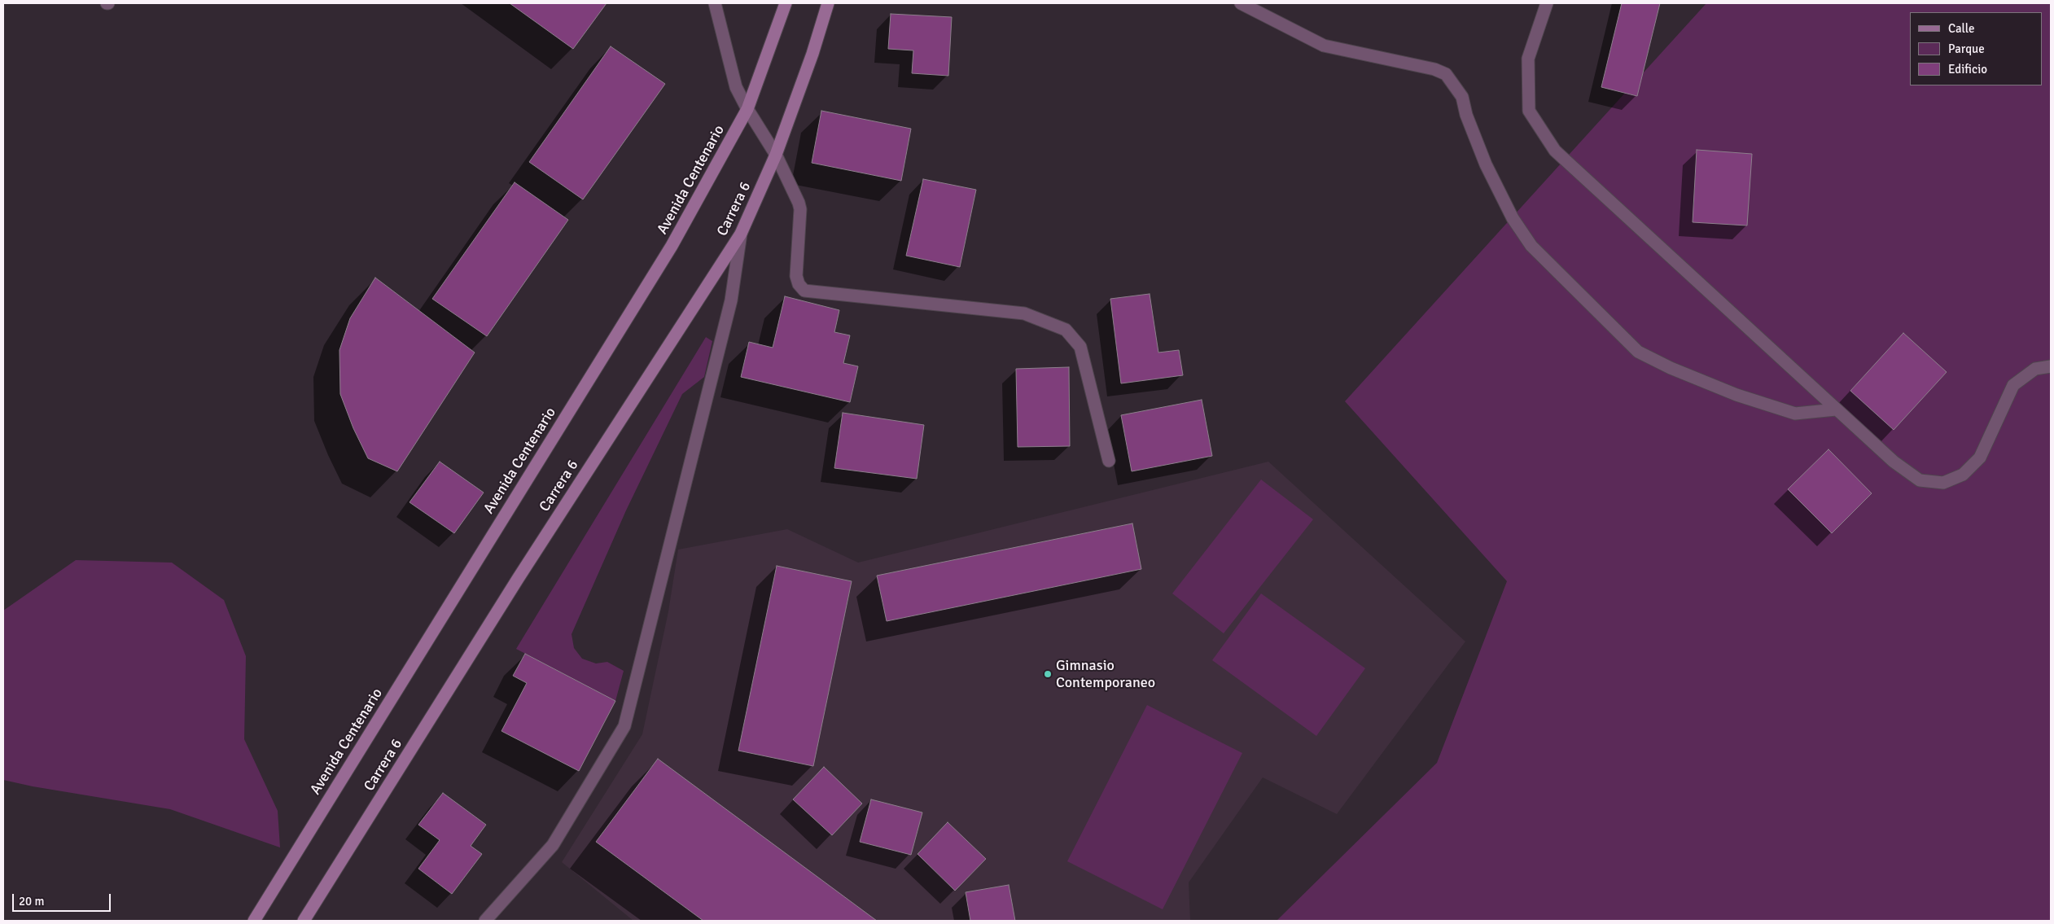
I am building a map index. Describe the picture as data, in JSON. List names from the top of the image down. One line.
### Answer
{"streets":{"main road":["Avenida Centenario","Carrera 6"]},"places":["Gimnasio Contemporaneo"],"legend":["Calle","Parque","Edificio"],"scale_bar":"20 m"}
